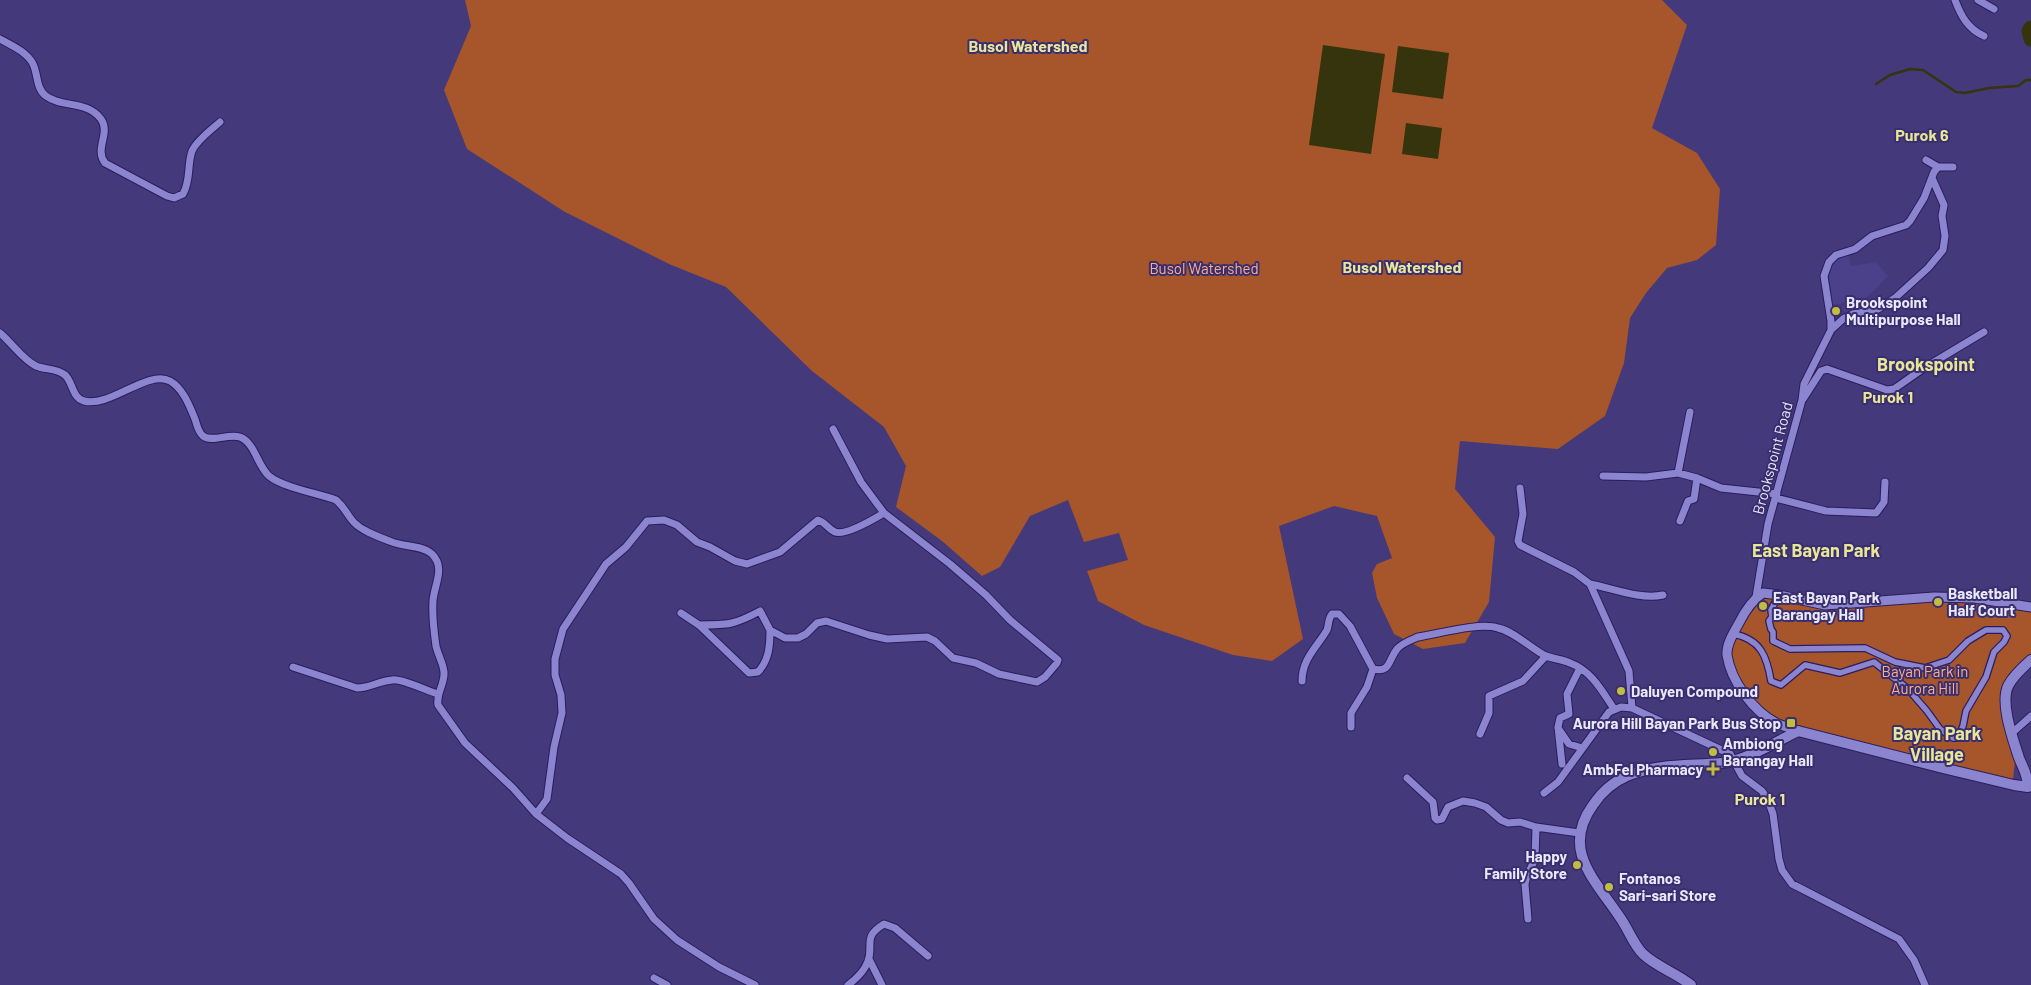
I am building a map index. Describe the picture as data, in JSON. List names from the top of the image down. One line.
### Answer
{"streets":{"street":["Brookspoint Road"]},"districts":["Busol Watershed","Purok 6","Busol Watershed","Brookspoint","Purok 1","East Bayan Park","Bayan Park Village","Purok 1"],"parks":["Busol Watershed","Bayan Park in Aurora Hill"],"places":{"other":["Brookspoint Multipurpose Hall","Basketball Half Court","East Bayan Park Barangay Hall","Daluyen Compound","Ambiong Barangay Hall","Happy Family Store","Fontanos Sari-sari Store"],"transit":["Aurora Hill Bayan Park Bus Stop"],"health":["AmbFel Pharmacy"]}}
